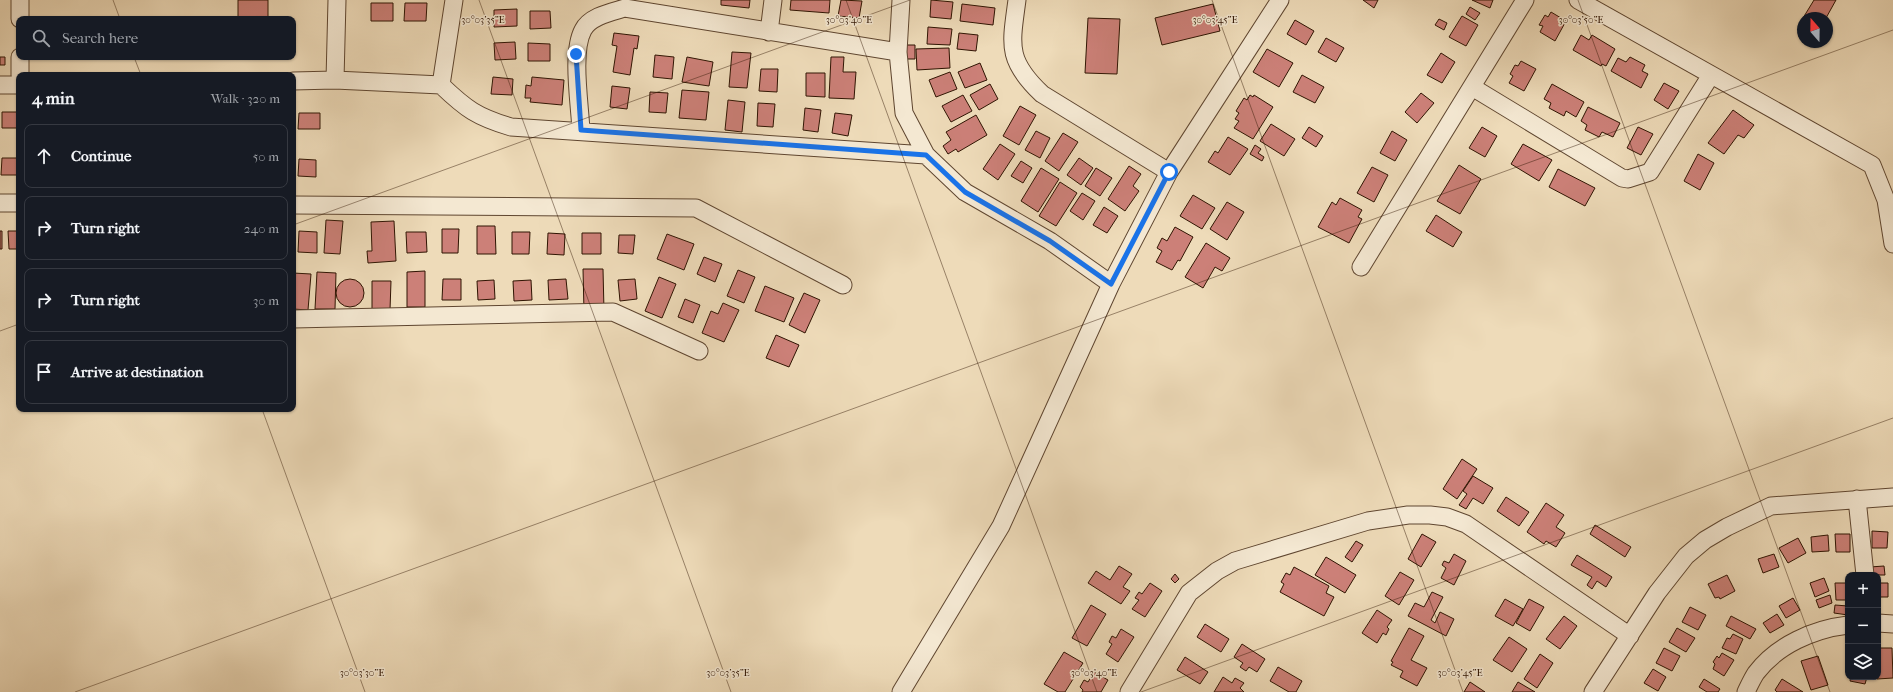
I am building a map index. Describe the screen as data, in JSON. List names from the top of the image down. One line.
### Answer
{"north":"top","page":{"search":"Search here","heading":["4 min","Walk · 320 m"],"list":[["Continue","50 m"],["Turn right","240 m"],["Turn right","30 m"],"Arrive at destination"],"map_buttons":["+","−"]},"coordinates":["30°03'35\"E","30°03'45\"E","30°03'50\"E","30°03'40\"E","30°03'30\"E"]}
